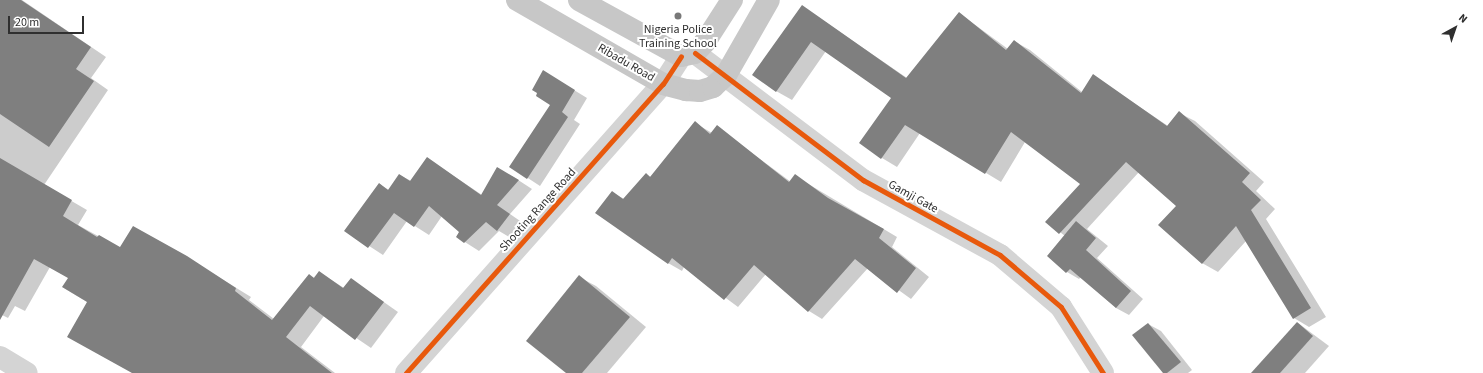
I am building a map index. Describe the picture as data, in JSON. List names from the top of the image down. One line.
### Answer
{"streets":{"main road":["Ribadu Road"],"street":["Gamji Gate","Shooting Range Road"]},"crossings":[["Ribadu Road","Gamji Gate"],["Ribadu Road","Shooting Range Road"],["Gamji Gate","Shooting Range Road"]],"places":["Nigeria Police Training School"],"scale_bar":"20 m","north":"top right"}
